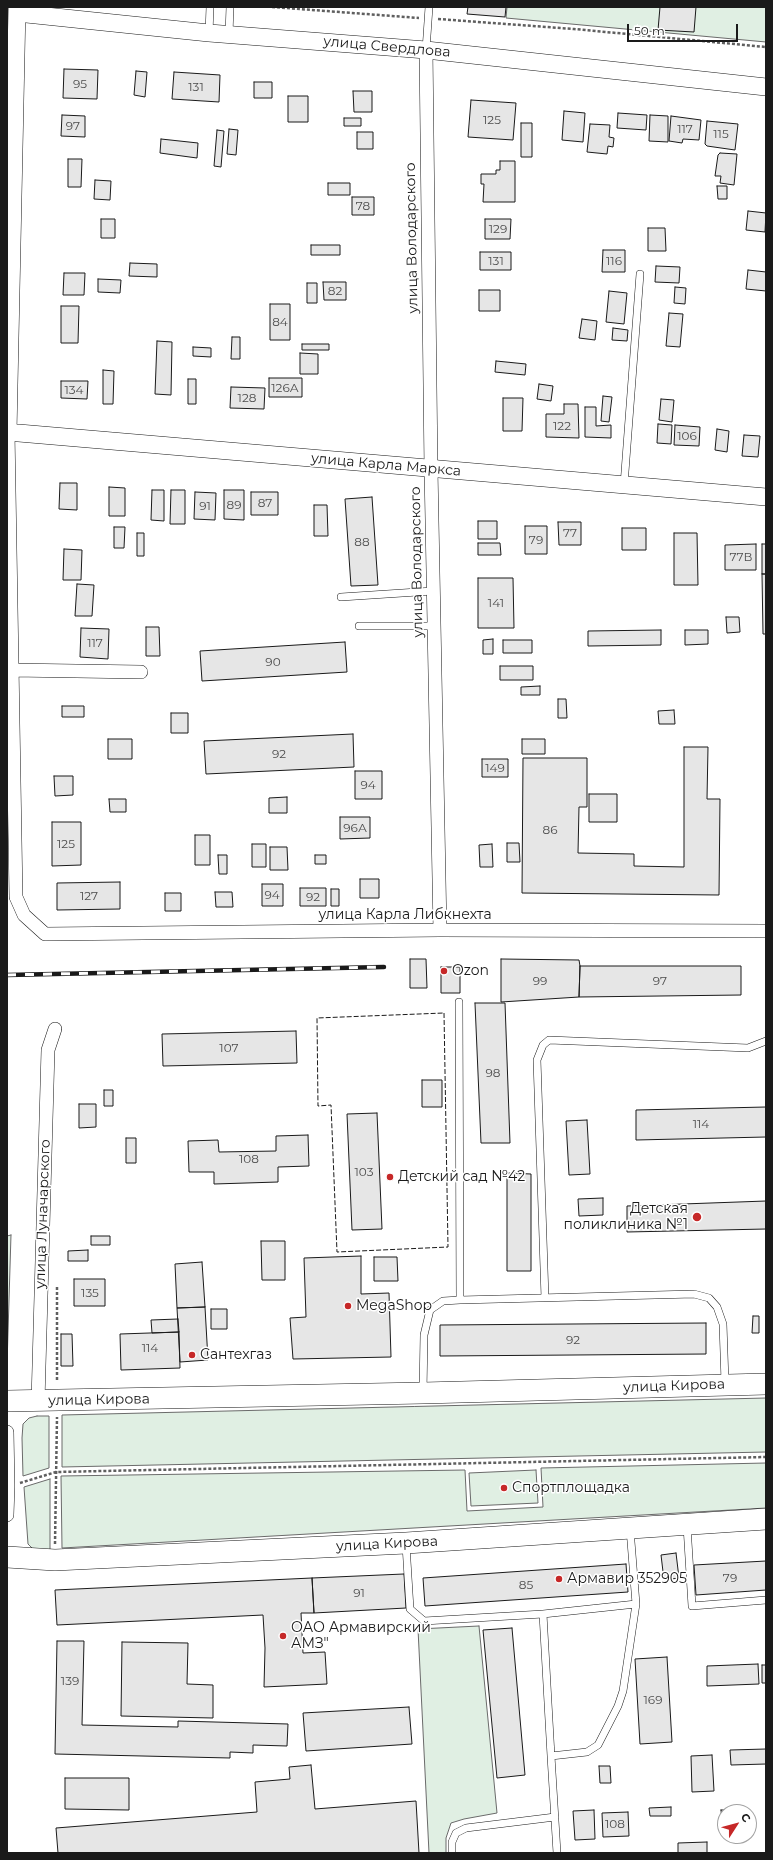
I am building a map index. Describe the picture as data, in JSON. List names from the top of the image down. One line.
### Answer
{"streets":{"main road":["улица Кирова"],"street":["улица Свердлова","улица Володарского","улица Карла Маркса","улица Карла Либкнехта","улица Луначарского"]},"crossings":[["улица Свердлова","улица Володарского"],["улица Володарского","улица Карла Маркса"],["улица Володарского","улица Карла Либкнехта"],["улица Луначарского","улица Кирова"]],"places":["Ozon","Детский сад №42","Детская поликлиника №1","MegaShop","Сантехгаз","Спортплощадка","Армавир 352905","ОАО Армавирский АМЗ\""],"house_numbers":["95","131","125","97","117","115","78","129","131","116","82","84","126А","134","128","122","106","87","89","91","77","79","88","77В","141","117","90","92","149","94","96А","86","125","94","127","92","99","97","107","98","114","108","103","135","92","114","79","85","91","139","169","108"],"scale_bar":"50 m","north":"top right"}
